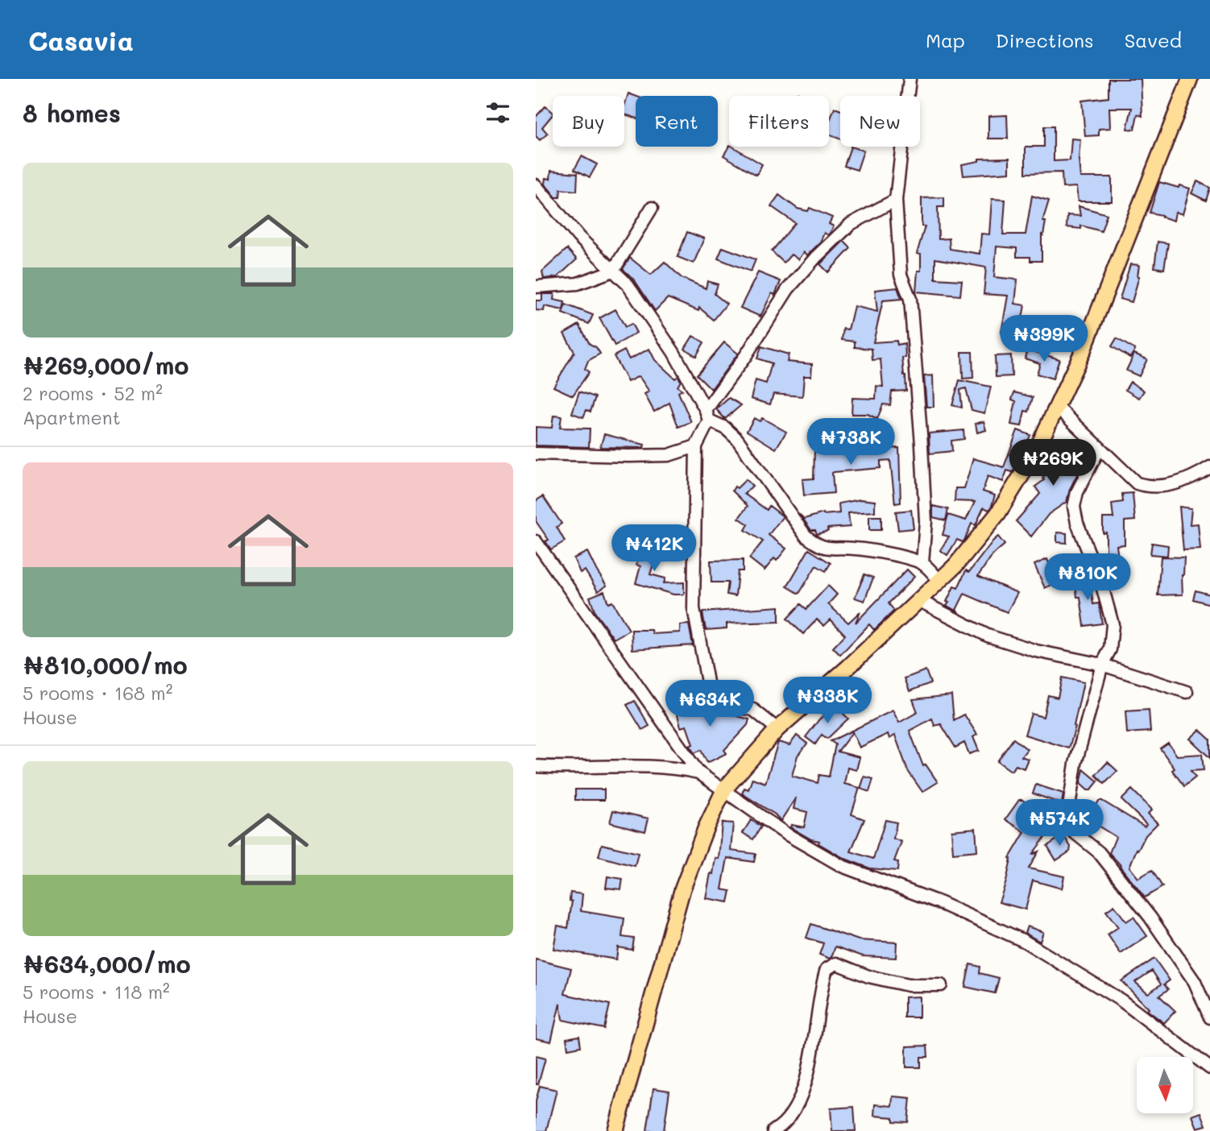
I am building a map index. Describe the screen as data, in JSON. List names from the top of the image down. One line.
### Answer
{"north":"bottom","page":{"header":"Casavia","nav":["Map","Directions","Saved"],"heading":"8 homes","chip":["Buy","Rent","Filters","New"],"list":[{"name":"₦269,000/mo","note":"2 rooms · 52 m² · Apartment"},{"name":"₦810,000/mo","note":"5 rooms · 168 m² · House"},{"name":"₦634,000/mo","note":"5 rooms · 118 m² · House"}],"price":["₦399K","₦738K","₦269K","₦412K","₦810K","₦338K","₦634K","₦574K"]}}
